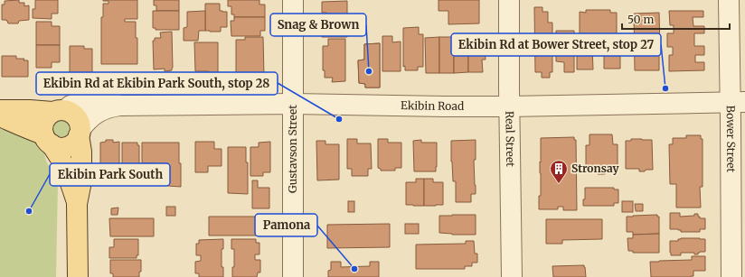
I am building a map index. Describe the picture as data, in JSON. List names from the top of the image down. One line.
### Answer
{"streets":{"street":["Ekibin Road","Bower Street","Real Street","Gustavson Street"]},"crossings":[["Ekibin Road","Bower Street"],["Ekibin Road","Real Street"],["Ekibin Road","Gustavson Street"]],"places":{"other":["Snag & Brown","Ekibin Rd at Bower Street, stop 27","Ekibin Rd at Ekibin Park South, stop 28","Ekibin Park South","Pamona"],"building":["Stronsay"]},"scale_bar":"50 m"}
